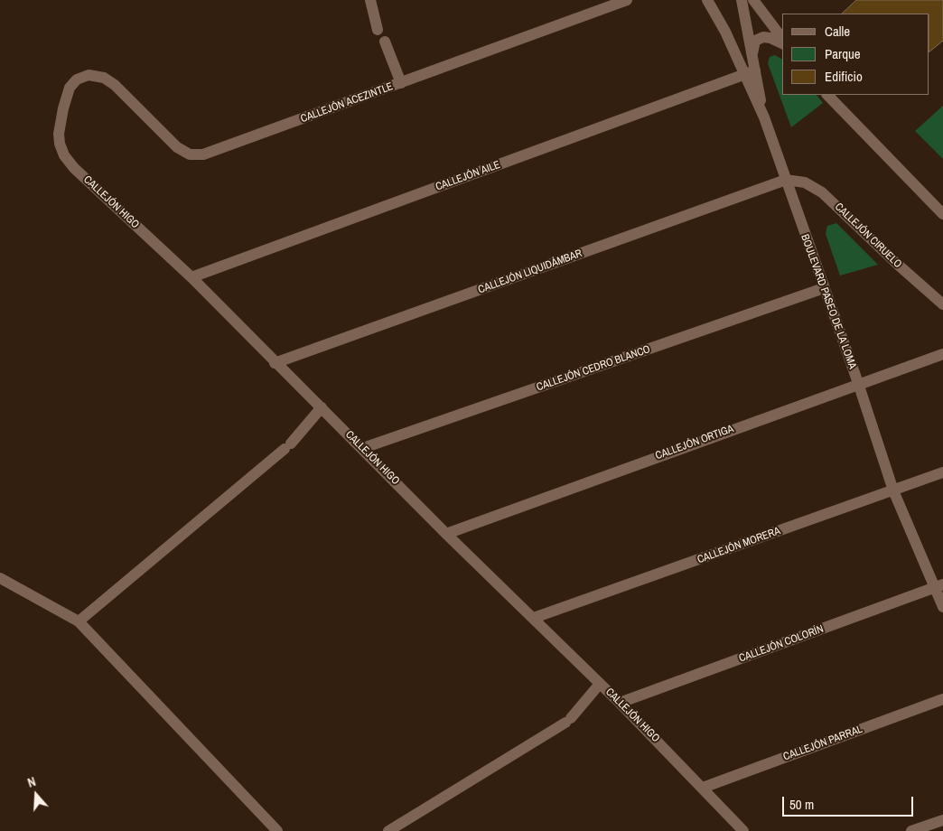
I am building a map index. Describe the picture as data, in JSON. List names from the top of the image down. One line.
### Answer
{"streets":{"street":["CALLEJÓN ACEZINTLE","CALLEJÓN AILE","CALLEJÓN HIGO","CALLEJÓN CIRUELO","CALLEJÓN LIQUIDÁMBAR","BOULEVARD PASEO DE LA LOMA","CALLEJÓN CEDRO BLANCO","CALLEJÓN ORTIGA","CALLEJÓN MORERA","CALLEJÓN COLORÍN","CALLEJÓN PARRAL"]},"crossings":[["CALLEJÓN ACEZINTLE","CALLEJÓN HIGO"],["CALLEJÓN AILE","CALLEJÓN HIGO"],["CALLEJÓN AILE","BOULEVARD PASEO DE LA LOMA"],["CALLEJÓN HIGO","CALLEJÓN LIQUIDÁMBAR"],["CALLEJÓN HIGO","CALLEJÓN CEDRO BLANCO"],["CALLEJÓN HIGO","CALLEJÓN ORTIGA"],["CALLEJÓN HIGO","CALLEJÓN MORERA"],["CALLEJÓN HIGO","CALLEJÓN COLORÍN"],["CALLEJÓN HIGO","CALLEJÓN PARRAL"],["CALLEJÓN CIRUELO","CALLEJÓN LIQUIDÁMBAR"],["CALLEJÓN CIRUELO","BOULEVARD PASEO DE LA LOMA"],["CALLEJÓN LIQUIDÁMBAR","BOULEVARD PASEO DE LA LOMA"],["BOULEVARD PASEO DE LA LOMA","CALLEJÓN CEDRO BLANCO"],["BOULEVARD PASEO DE LA LOMA","CALLEJÓN ORTIGA"],["BOULEVARD PASEO DE LA LOMA","CALLEJÓN MORERA"],["BOULEVARD PASEO DE LA LOMA","CALLEJÓN COLORÍN"]],"legend":["Calle","Parque","Edificio"],"scale_bar":"50 m","north":"top"}
